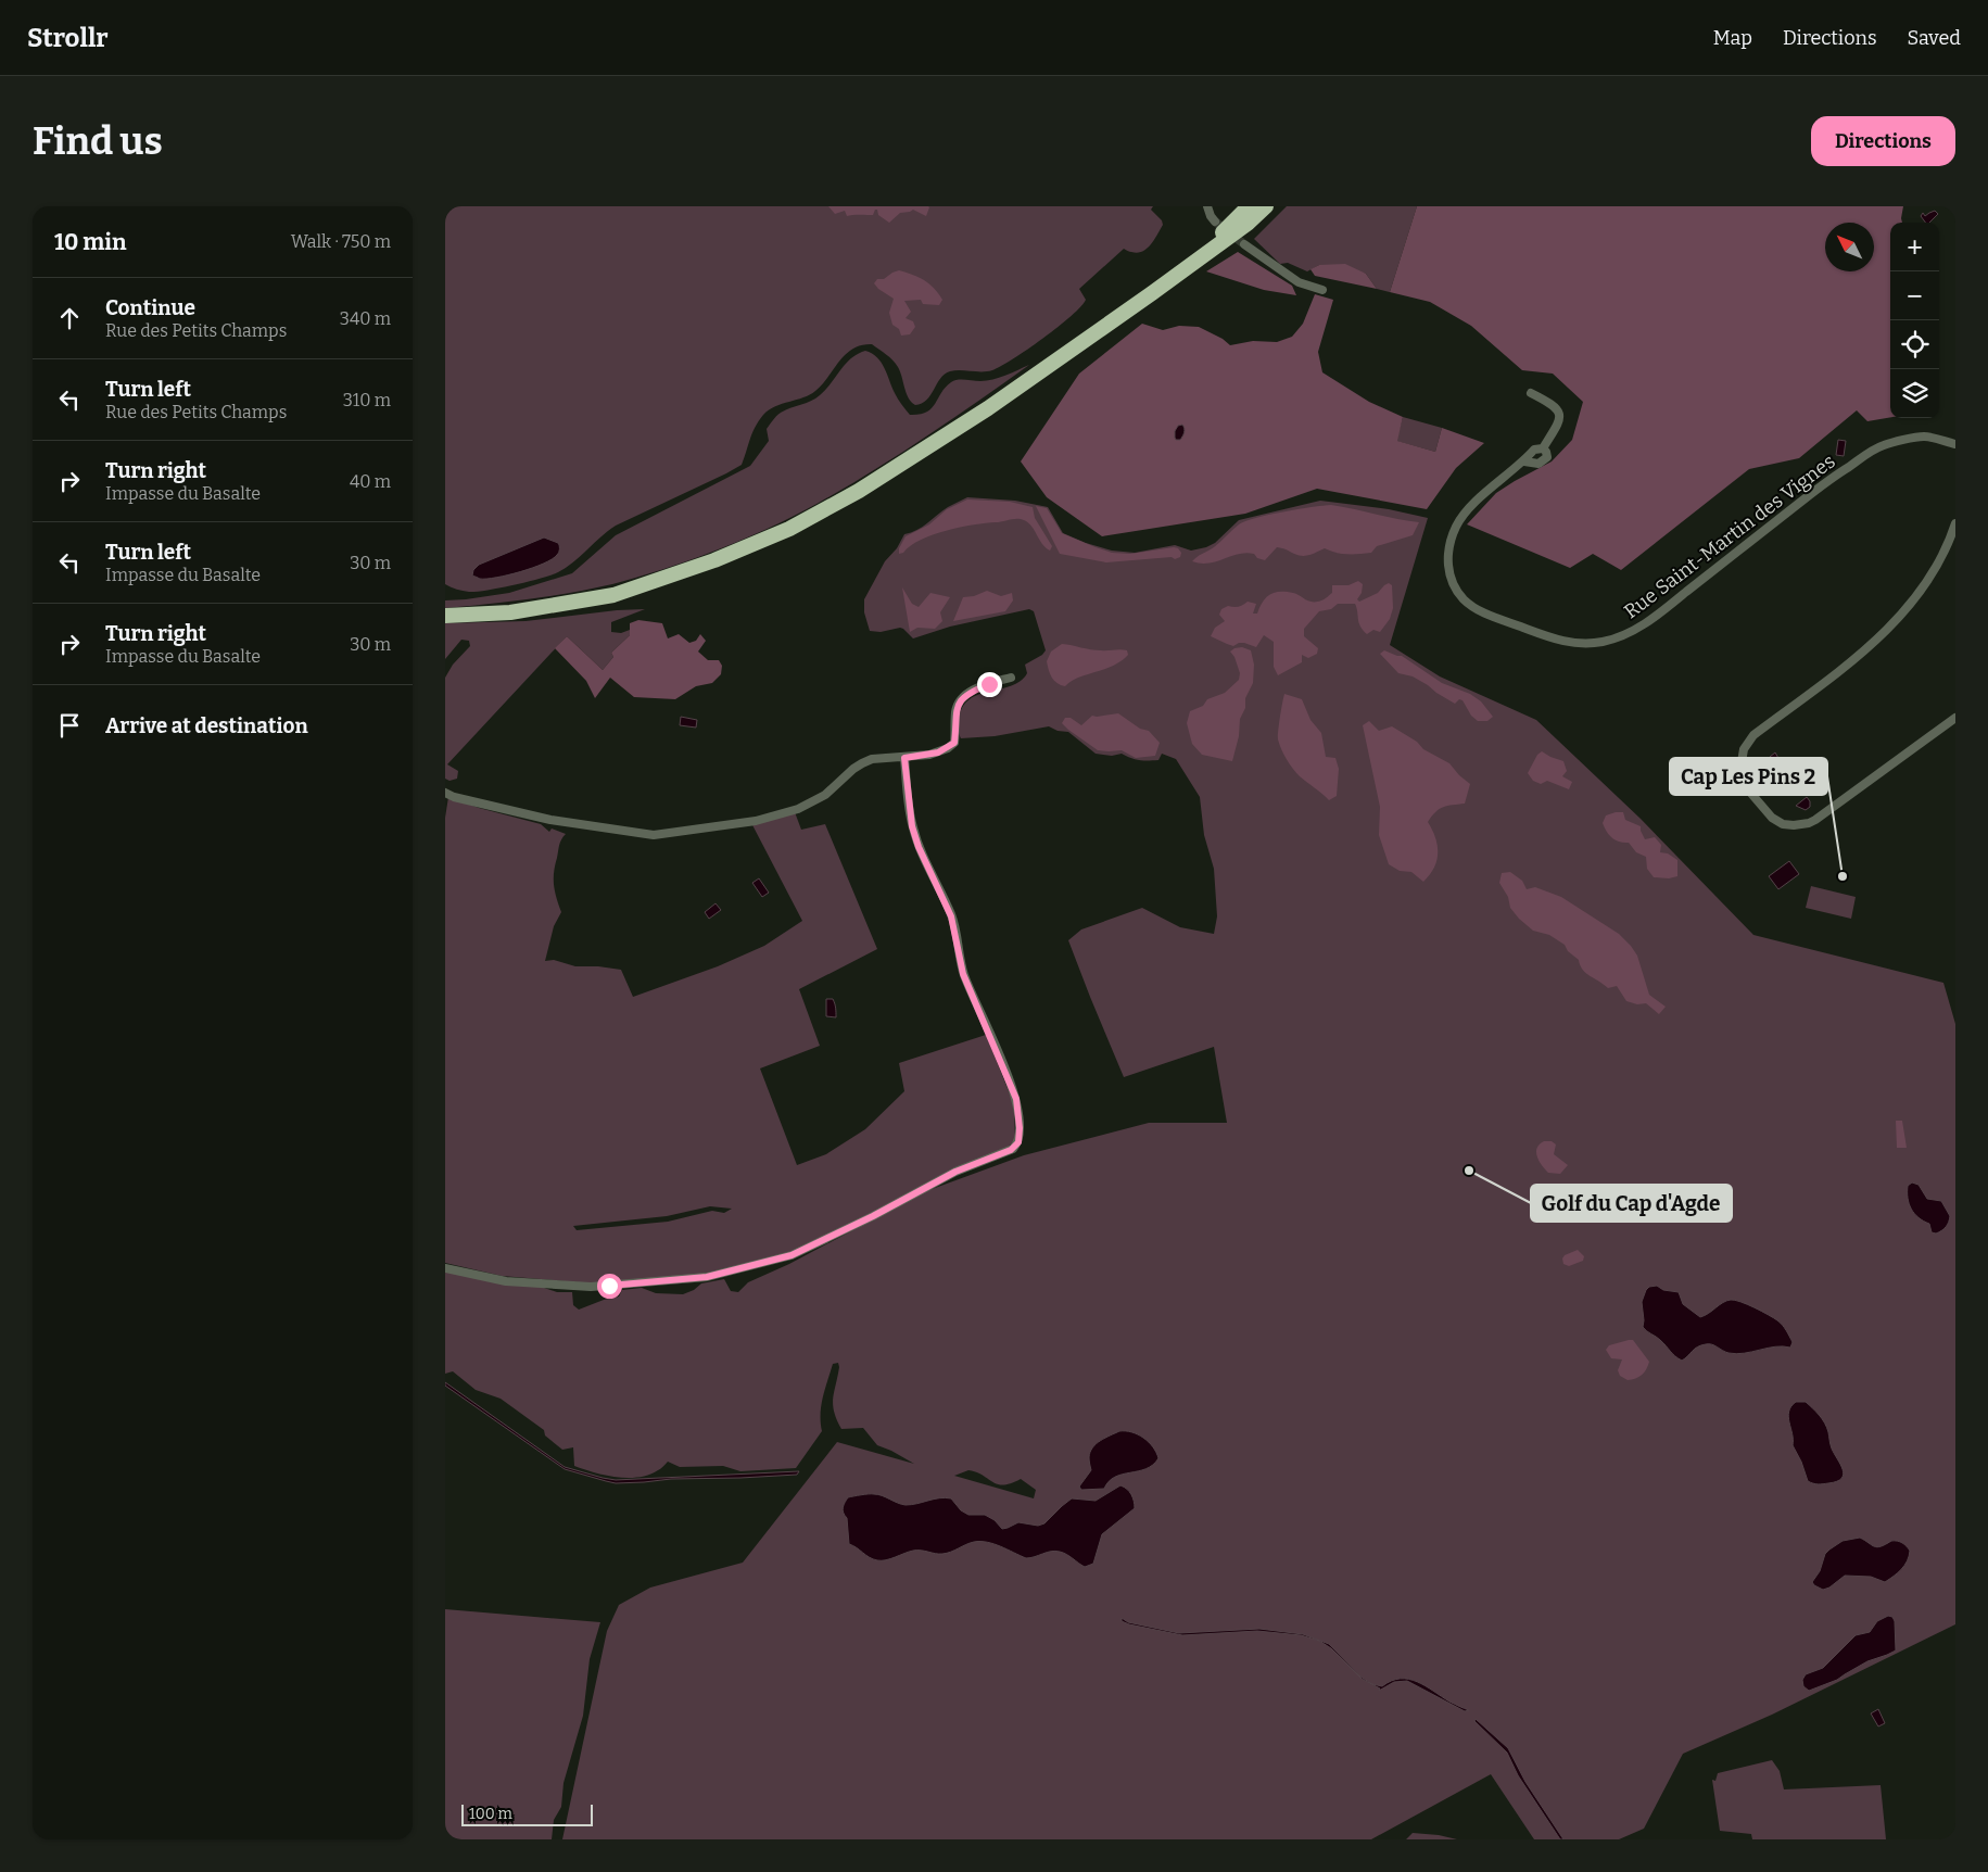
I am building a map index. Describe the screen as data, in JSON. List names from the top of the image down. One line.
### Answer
{"streets":{"street":["Rue Saint-Martin des Vignes"]},"places":["Cap Les Pins 2","Golf du Cap d'Agde"],"scale_bar":"100 m","north":"top left","page":{"header":"Strollr","nav":["Map","Directions","Saved"],"buttons":"Directions","title":"Find us","heading":["10 min","Walk · 750 m"],"map_buttons":["+","−"],"list":[["Continue","Rue des Petits Champs","340 m"],["Turn left","Rue des Petits Champs","310 m"],["Turn right","Impasse du Basalte","40 m"],["Turn left","Impasse du Basalte","30 m"],["Turn right","Impasse du Basalte","30 m"],"Arrive at destination"],"scale":"100 m"}}
